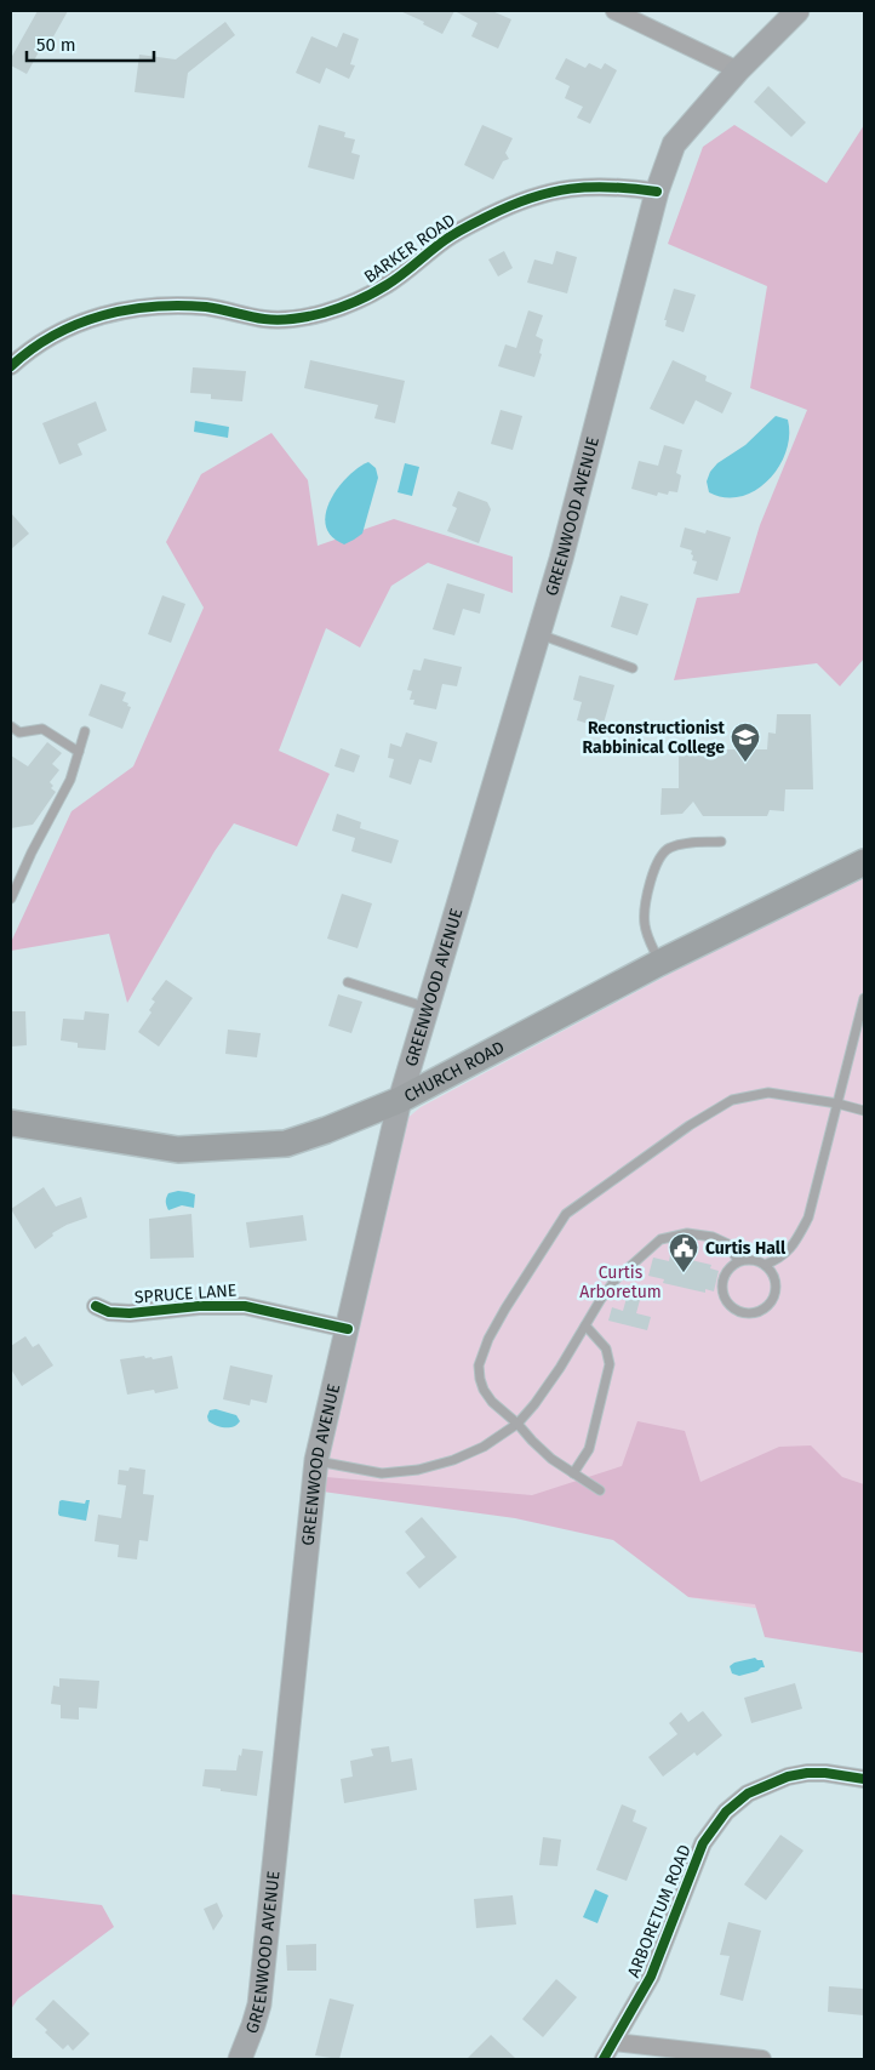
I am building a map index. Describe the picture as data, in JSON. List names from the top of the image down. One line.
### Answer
{"streets":{"main road":["GREENWOOD AVENUE","CHURCH ROAD"],"street":["BARKER ROAD","SPRUCE LANE","ARBORETUM ROAD"]},"crossings":[["BARKER ROAD","GREENWOOD AVENUE"],["GREENWOOD AVENUE","CHURCH ROAD"],["GREENWOOD AVENUE","SPRUCE LANE"]],"parks":["Curtis Arboretum"],"places":{"school or university":["Reconstructionist Rabbinical College"],"public building":["Curtis Hall"]},"scale_bar":"50 m"}
